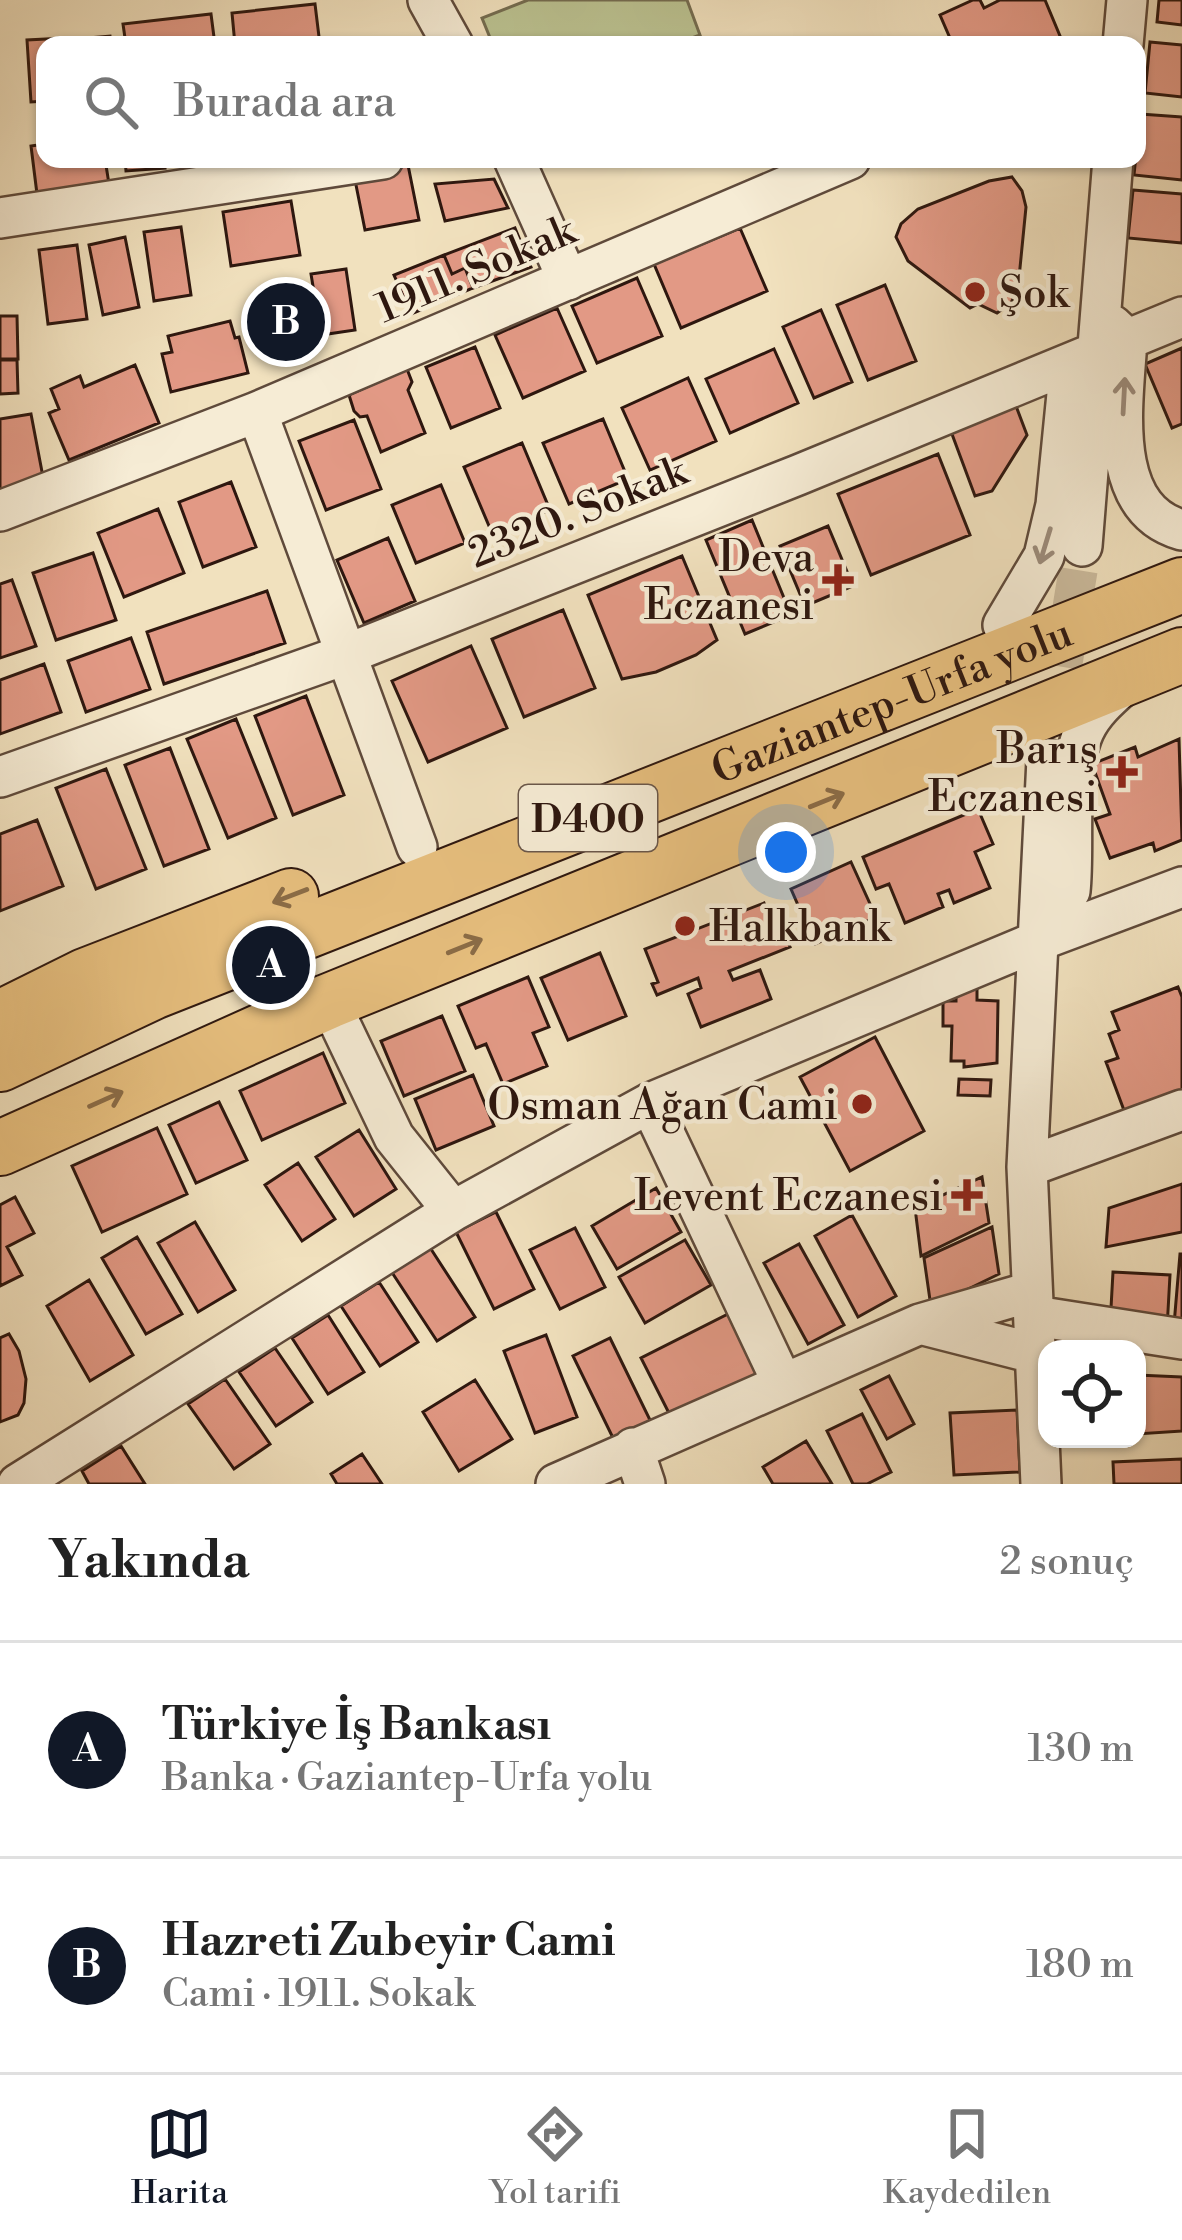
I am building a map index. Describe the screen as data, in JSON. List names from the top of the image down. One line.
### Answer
{"streets":{"highway":["Gaziantep-Urfa yolu","D400"],"street":["1911. Sokak","2320. Sokak"]},"places":{"other":["Şok","Halkbank","Osman Ağan Cami"],"health":["Deva Eczanesi","Barış Eczanesi","Levent Eczanesi"]},"page":{"search":"Burada ara","pins":["B","A"],"heading":["Yakında","2 sonuç"],"list":[{"mark":"A","name":"Türkiye İş Bankası","note":"Banka · Gaziantep-Urfa yolu","value":"130 m"},{"mark":"B","name":"Hazreti Zubeyir Cami","note":"Cami · 1911. Sokak","value":"180 m"}],"nav":["Harita","Yol tarifi","Kaydedilen"]}}
